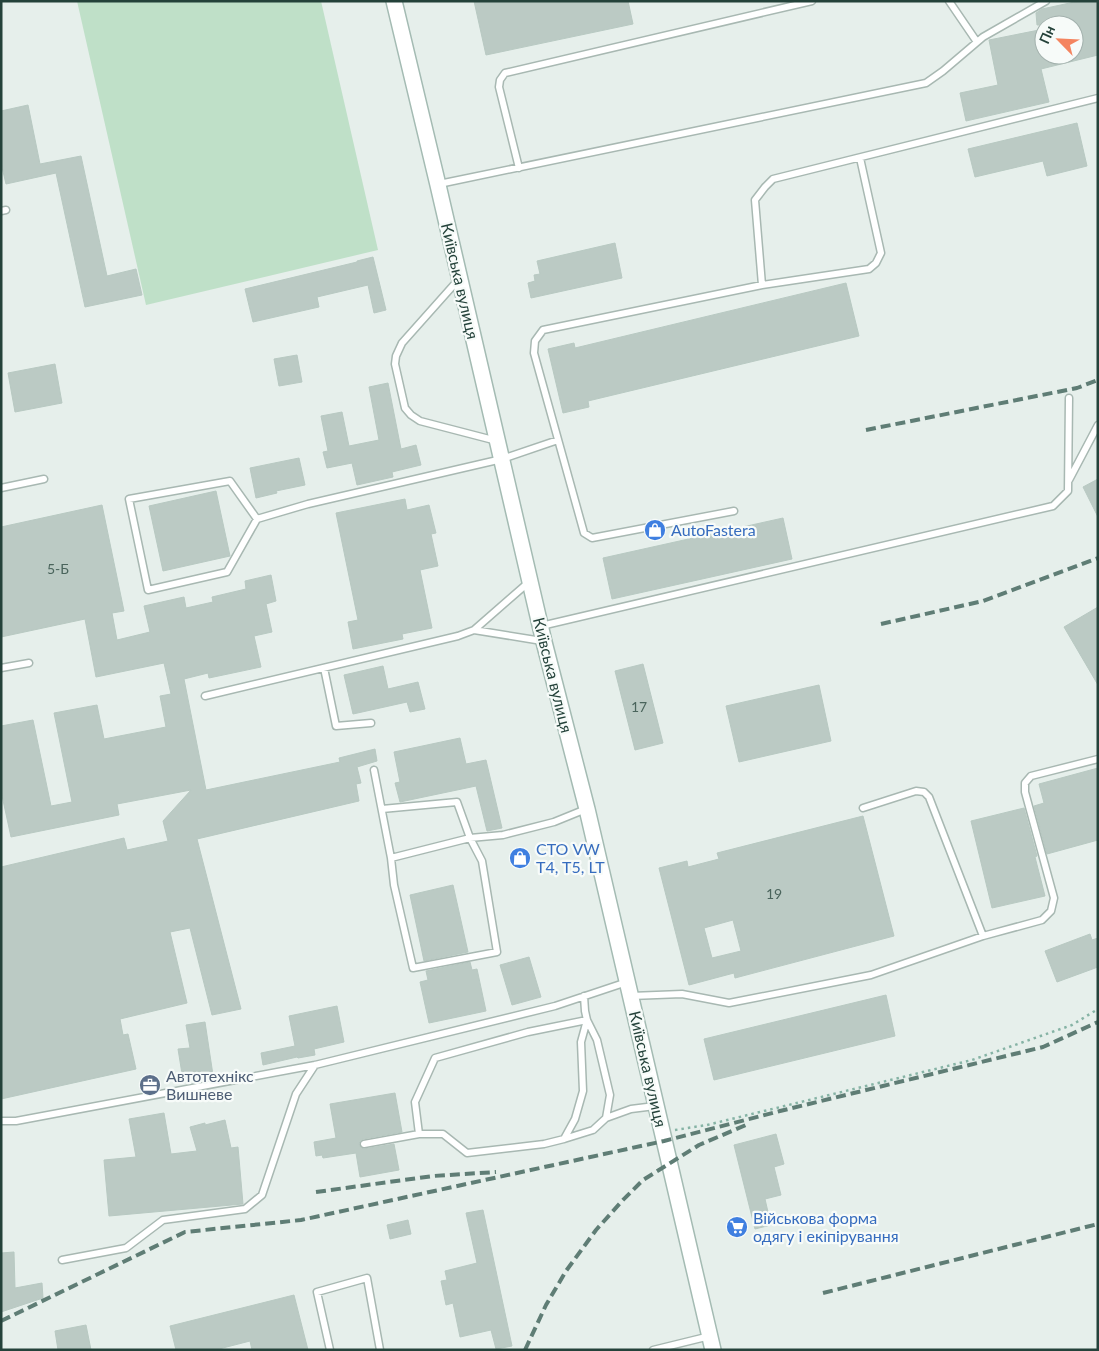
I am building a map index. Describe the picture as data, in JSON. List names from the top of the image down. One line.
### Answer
{"streets":{"main road":["Київська вулиця"]},"places":{"shop":["AutoFastera","СТО VW T4, T5, LT"],"office":["Автотехнікс Вишневе"],"supermarket":["Військова форма одягу і екіпірування"]},"house_numbers":["5-Б","17","19"],"north":"top left"}
